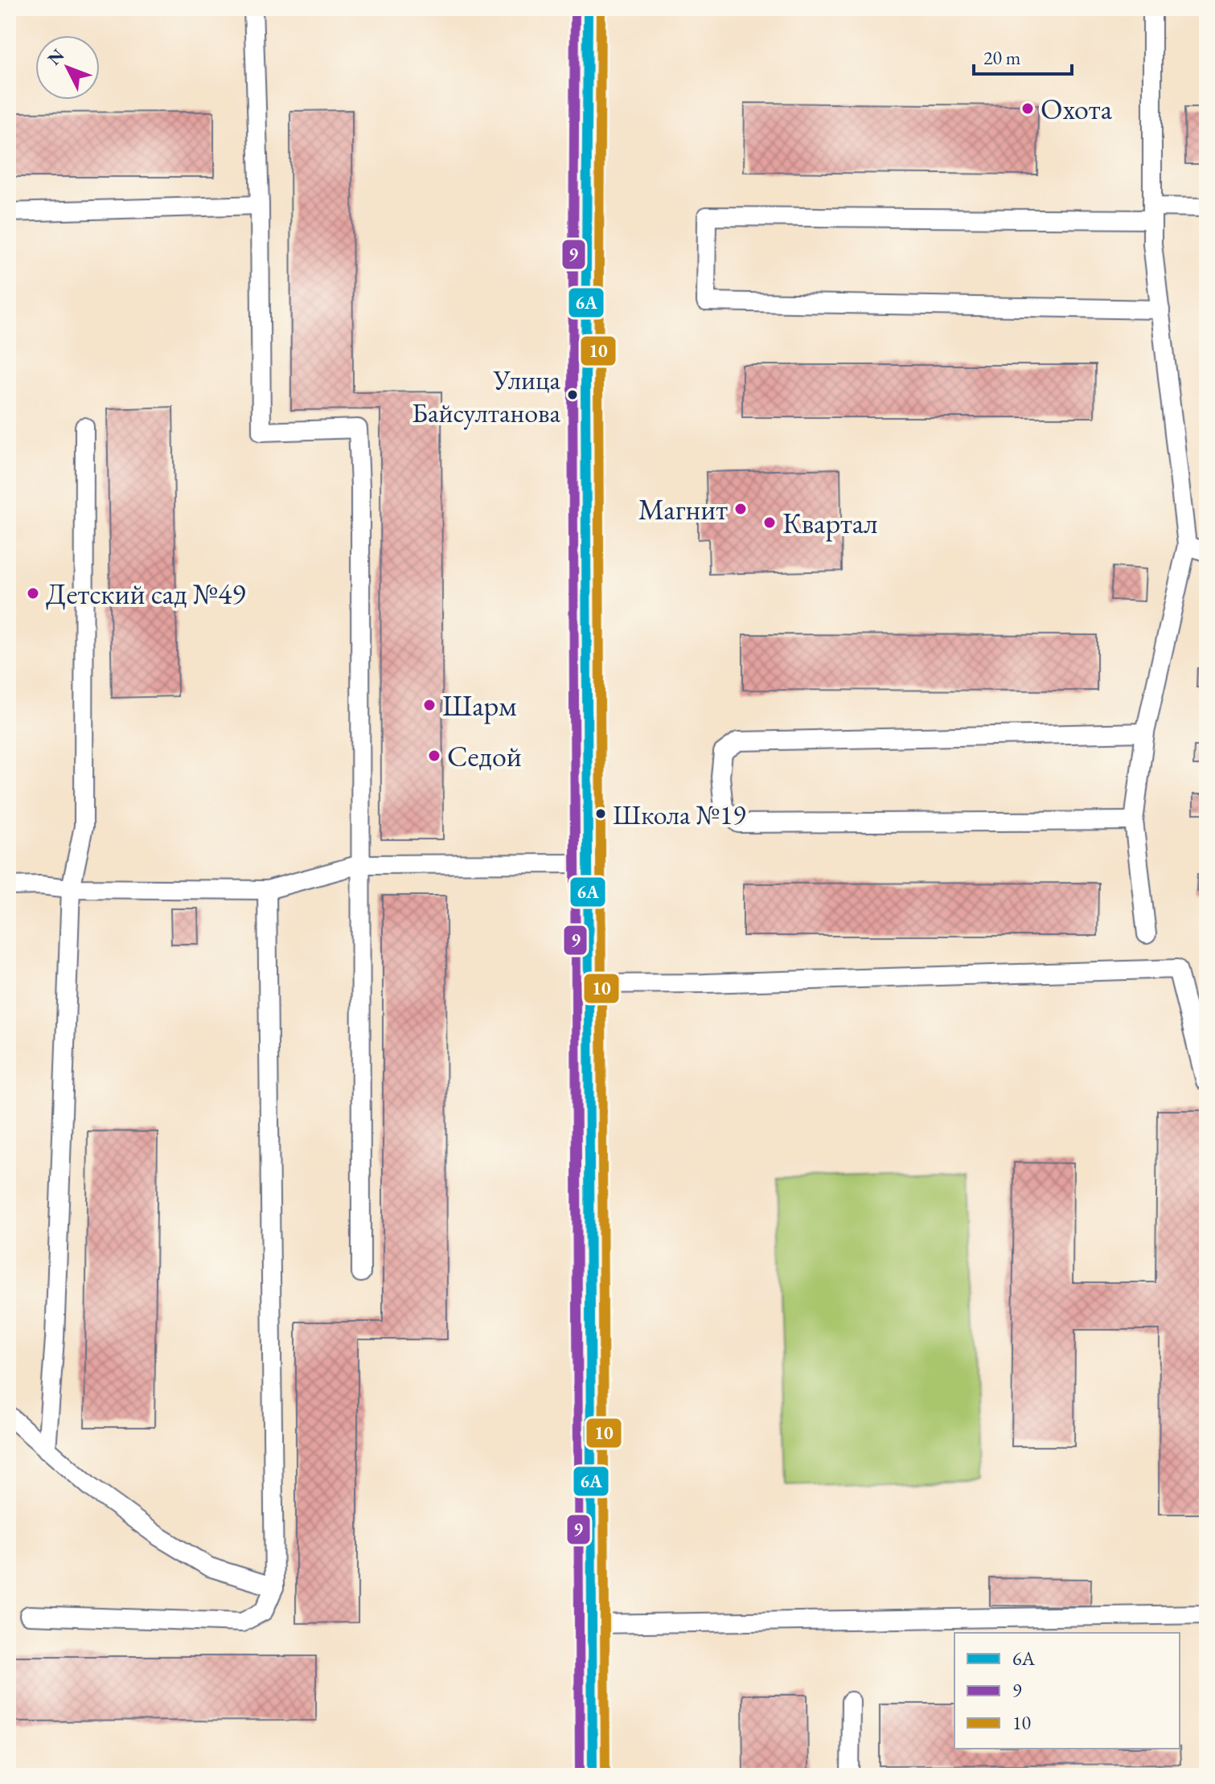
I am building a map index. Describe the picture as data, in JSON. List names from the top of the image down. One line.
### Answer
{"places":["Охота","Улица Байсултанова","Магнит","Квартал","Детский сад №49","Шарм","Седой","Школа №19"],"lines":["transit line 6А","transit line 9","transit line 10"],"legend":["6А","9","10"],"scale_bar":"20 m","north":"top left"}
